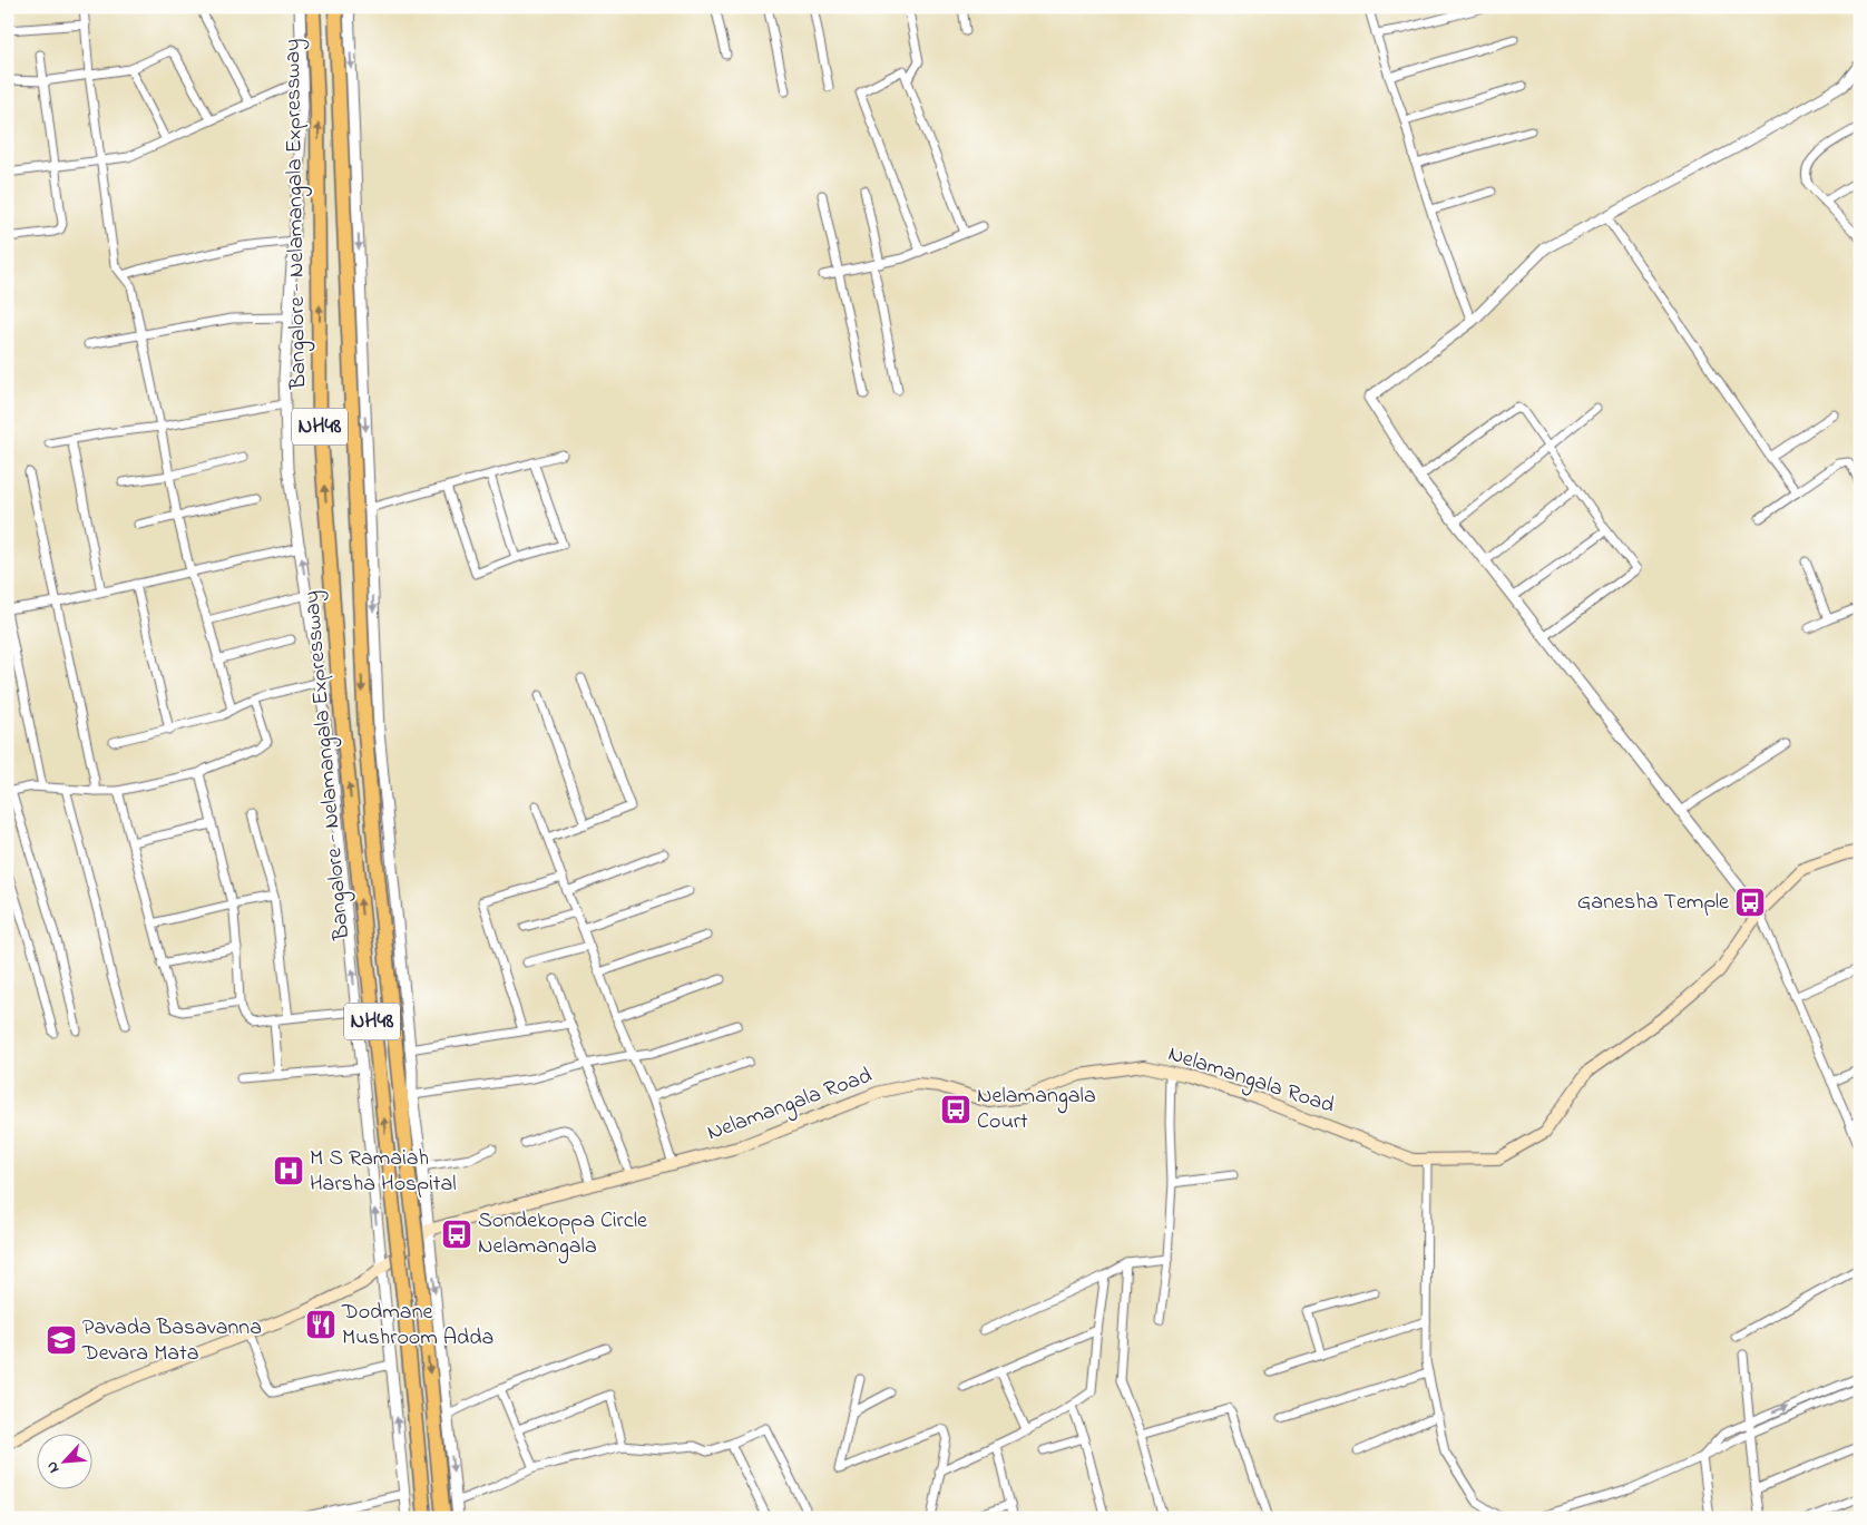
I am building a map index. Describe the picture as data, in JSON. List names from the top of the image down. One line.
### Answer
{"streets":{"highway":["Bangalore - Nelamangala Expressway","NH48"],"main road":["Nelamangala Road"]},"places":{"bus stop":["Ganesha Temple","Nelamangala Court","Sondekoppa Circle Nelamangala"],"hospital":["M S Ramaiah Harsha Hospital"],"restaurant":["Dodmane Mushroom Adda"],"school or university":["Pavada Basavanna Devara Mata"]},"north":"bottom left"}
